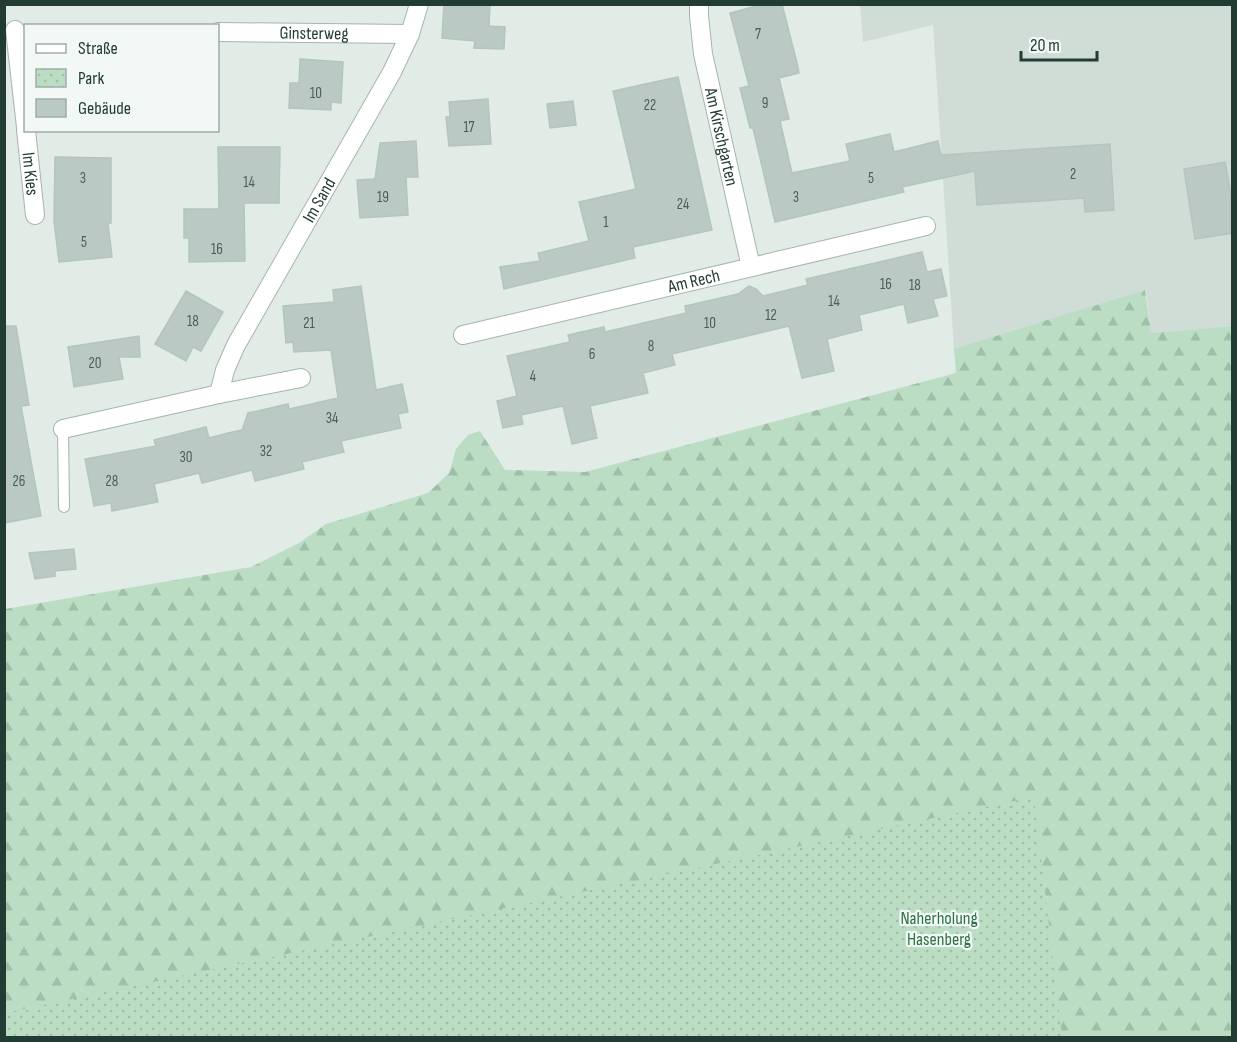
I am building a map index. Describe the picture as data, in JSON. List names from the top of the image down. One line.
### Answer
{"streets":{"street":["Ginsterweg","Am Kirschgarten","Im Kies","Im Sand","Am Rech"]},"crossings":[["Ginsterweg","Im Sand"],["Am Kirschgarten","Am Rech"]],"parks":["Naherholung Hasenberg"],"house_numbers":["7","10","9","22","17","2","3","5","14","19","3","24","1","5","16","16","18","14","12","18","21","10","8","6","20","4","34","32","30","26","28"],"legend":["Straße","Park","Gebäude"],"scale_bar":"20 m"}
